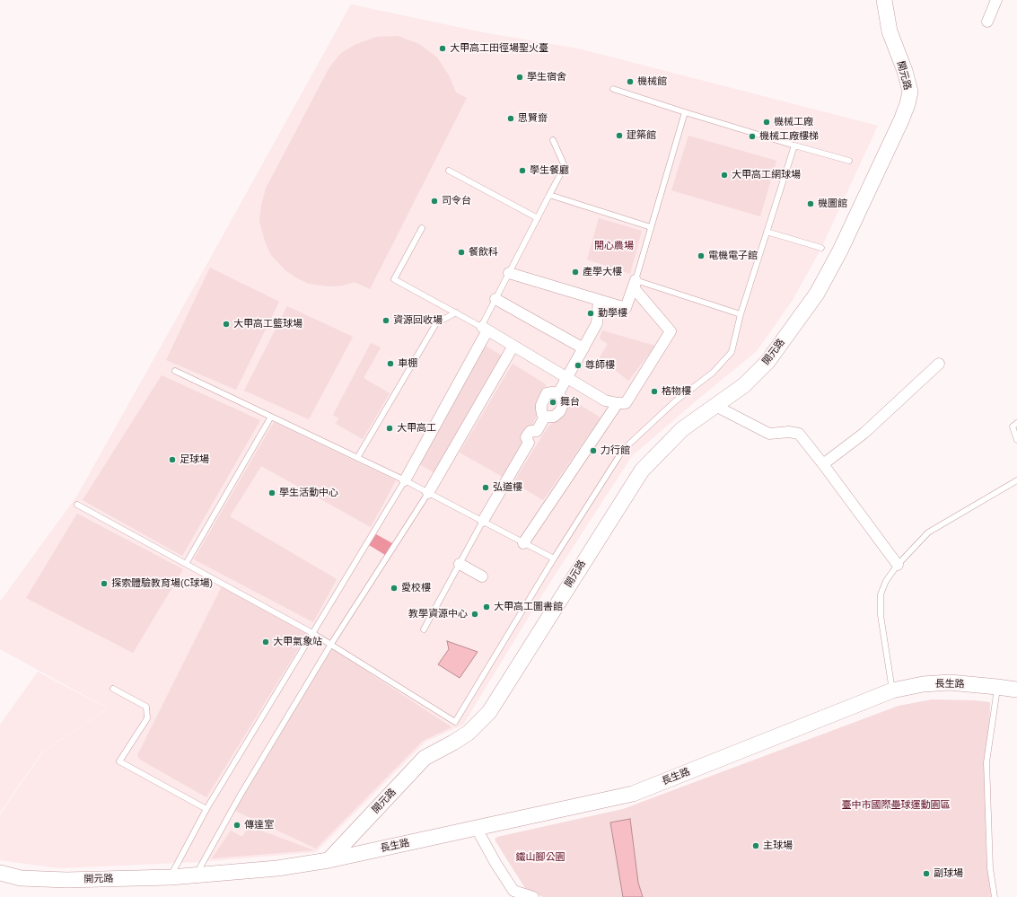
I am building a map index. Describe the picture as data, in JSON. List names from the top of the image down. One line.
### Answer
{"streets":{"street":["開元路","長生路"]},"crossings":[["開元路","長生路"]],"parks":["開心農場","臺中市國際壘球運動園區","鐵山腳公園"],"places":["大甲高工田徑場聖火臺","學生宿舍","機械館","思賢齋","機械工廠","建築館","機械工廠樓梯","學生餐廳","大甲高工網球場","司令台","機圖館","餐飲科","電機電子館","產學大樓","勤學樓","資源回收場","大甲高工籃球場","車棚","尊師樓","格物樓","舞台","大甲高工","力行館","足球場","弘道樓","學生活動中心","探索體驗教育場(C球場)","愛校樓","大甲高工圖書館","教學資源中心","大甲氣象站","傳達室","主球場","副球場"]}
